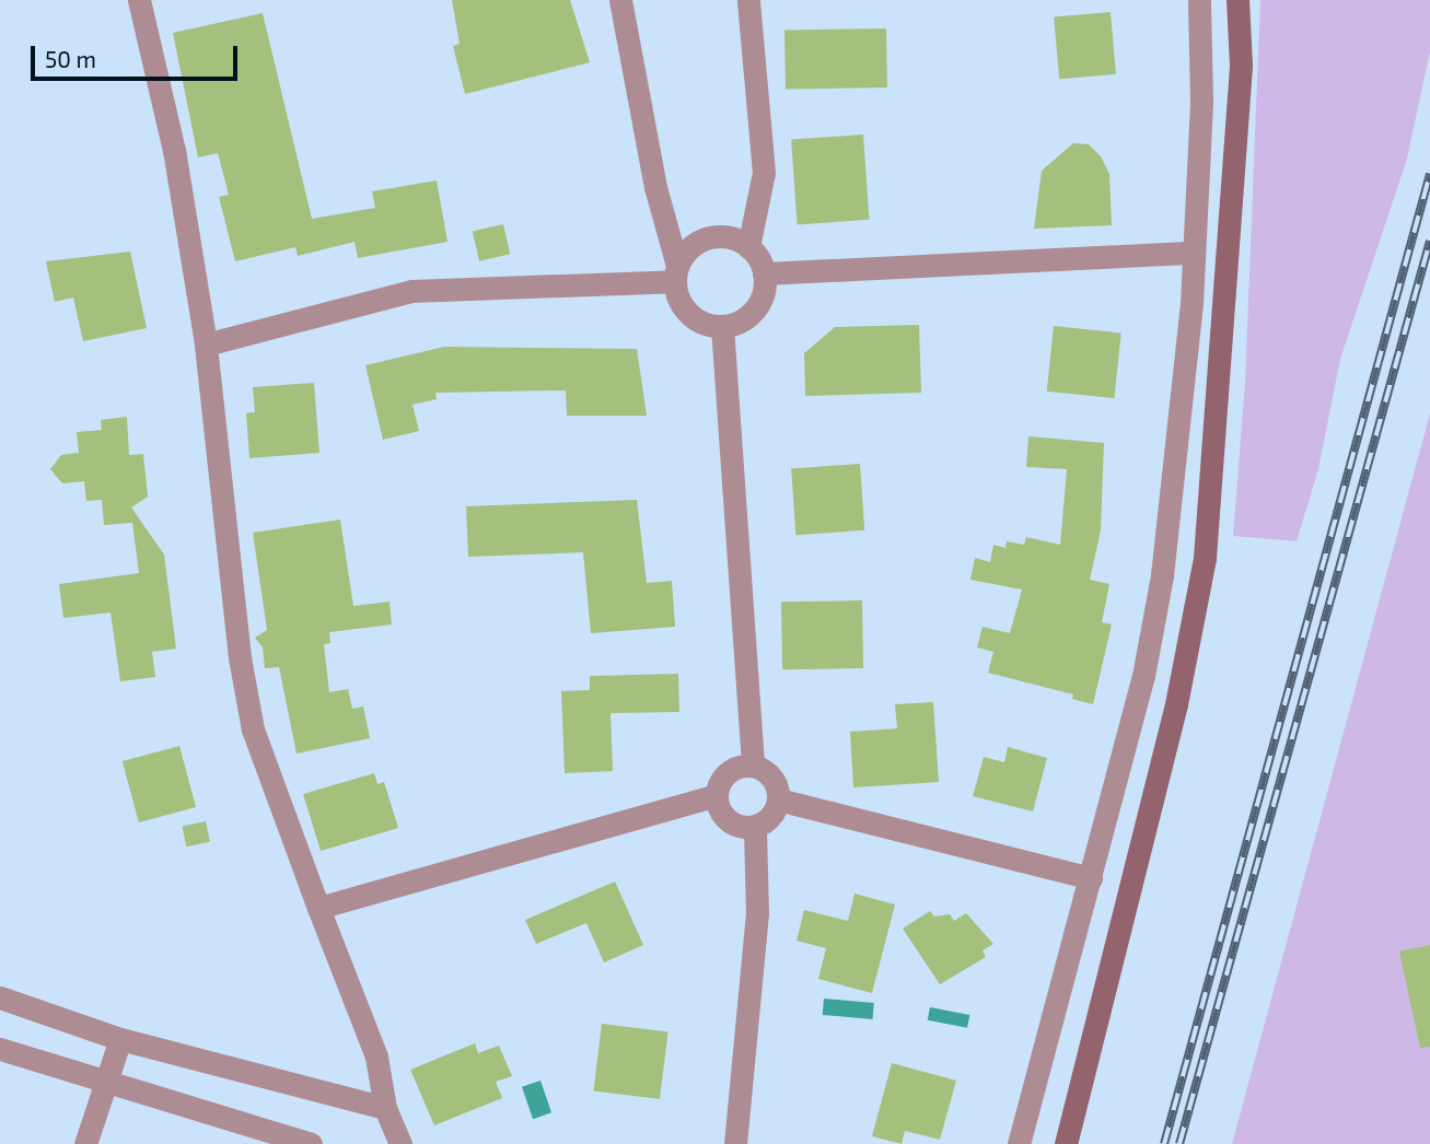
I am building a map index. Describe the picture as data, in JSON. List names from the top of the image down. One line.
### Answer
{"scale_bar":"50 m"}
